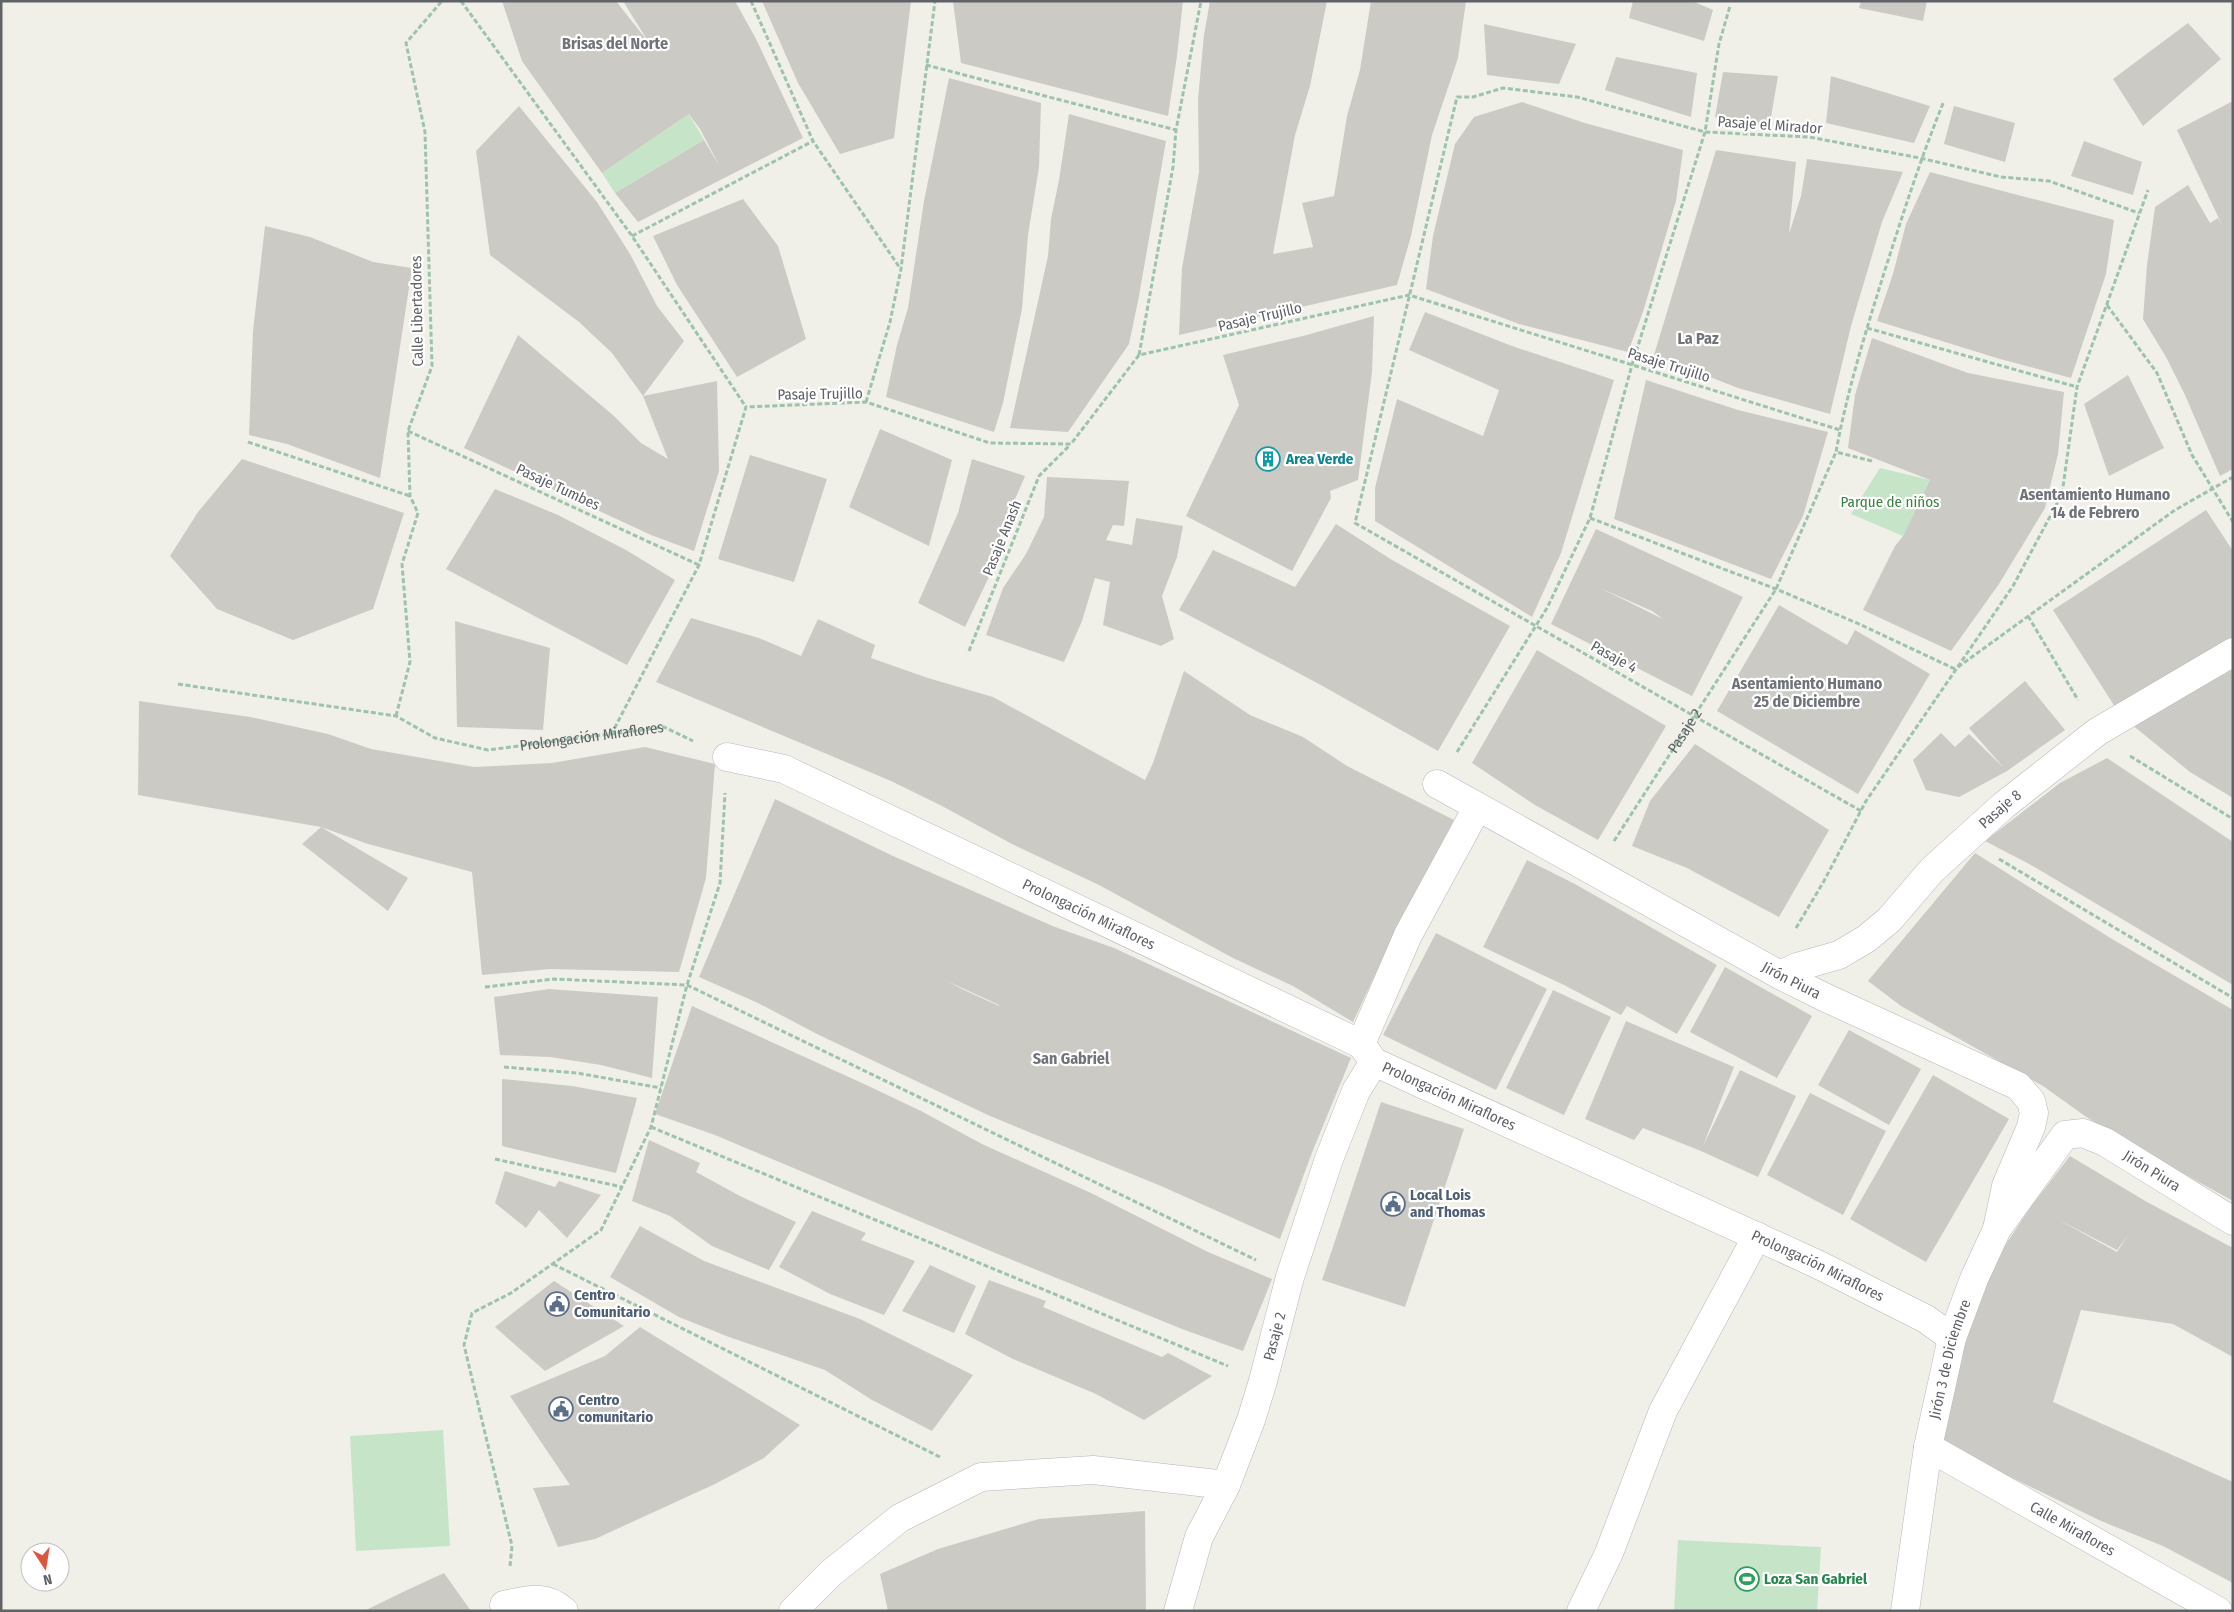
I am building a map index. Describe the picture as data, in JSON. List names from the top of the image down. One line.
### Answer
{"streets":{"street":["Pasaje 2","Prolongación Miraflores","Pasaje 8","Jirón Piura","Jirón 3 de Diciembre","Calle Miraflores"],"path":["Pasaje el Mirador","Calle Libertadores","Pasaje Trujillo","Pasaje Tumbes","Pasaje Anash","Pasaje 4"]},"crossings":[["Pasaje el Mirador","Pasaje Trujillo"],["Pasaje el Mirador","Pasaje 4"],["Calle Libertadores","Pasaje Tumbes"],["Calle Libertadores","Prolongación Miraflores"],["Pasaje Trujillo","Pasaje Anash"],["Pasaje Trujillo","Pasaje 4"],["Pasaje Trujillo","Pasaje 2"],["Pasaje 4","Pasaje 2"],["Pasaje 2","Prolongación Miraflores"],["Pasaje 2","Jirón Piura"],["Prolongación Miraflores","Jirón 3 de Diciembre"],["Pasaje 8","Jirón Piura"],["Jirón Piura","Jirón 3 de Diciembre"],["Jirón 3 de Diciembre","Calle Miraflores"]],"districts":["Brisas del Norte","La Paz","Asentamiento Humano 14 de Febrero","Asentamiento Humano 25 de Diciembre","San Gabriel"],"parks":["Parque de niños"],"places":{"building":["Area Verde"],"public building":["Local Lois and Thomas","Centro Comunitario","Centro comunitario"],"sports":["Loza San Gabriel"]},"north":"bottom"}
